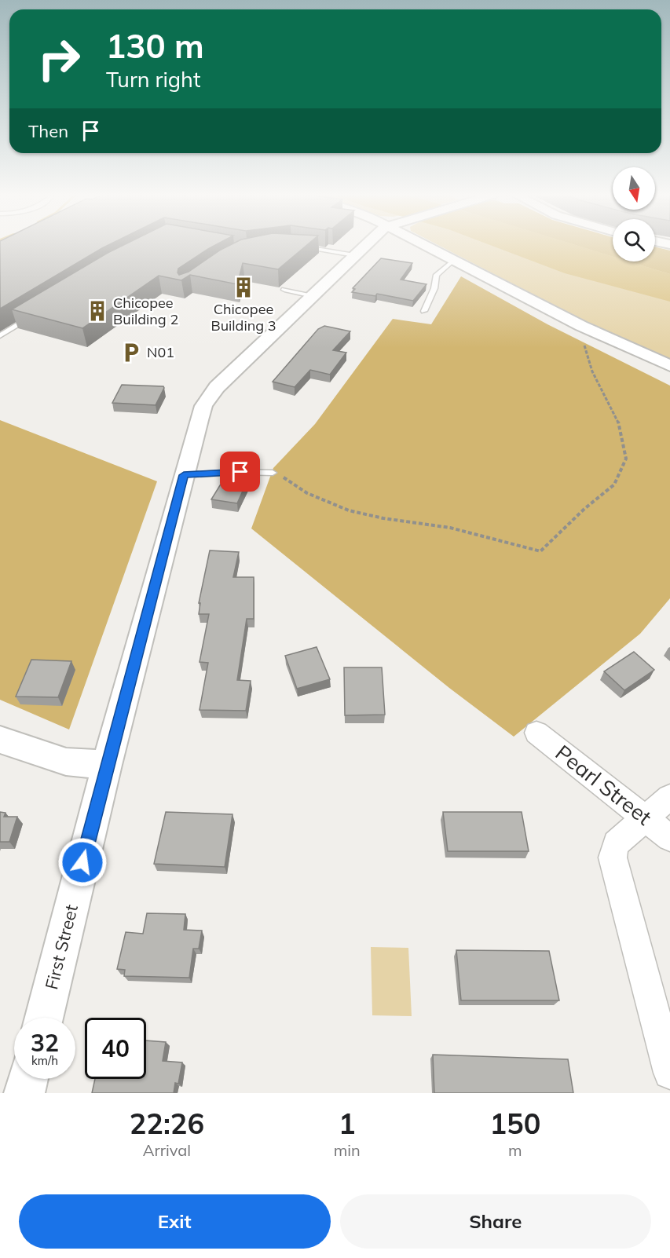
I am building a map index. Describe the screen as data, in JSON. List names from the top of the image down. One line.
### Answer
{"streets":{"street":["Pearl Street","First Street"]},"places":{"building":["Chicopee Building 3","Chicopee Building 2"],"parking":["N01"]},"north":"bottom","page":{"turn":["130 m","Turn right"],"then":"Then","speed":"32 km/h","limit":"40","eta":["22:26","Arrival","1","min","150","m"],"buttons":["Exit","Share"]}}
